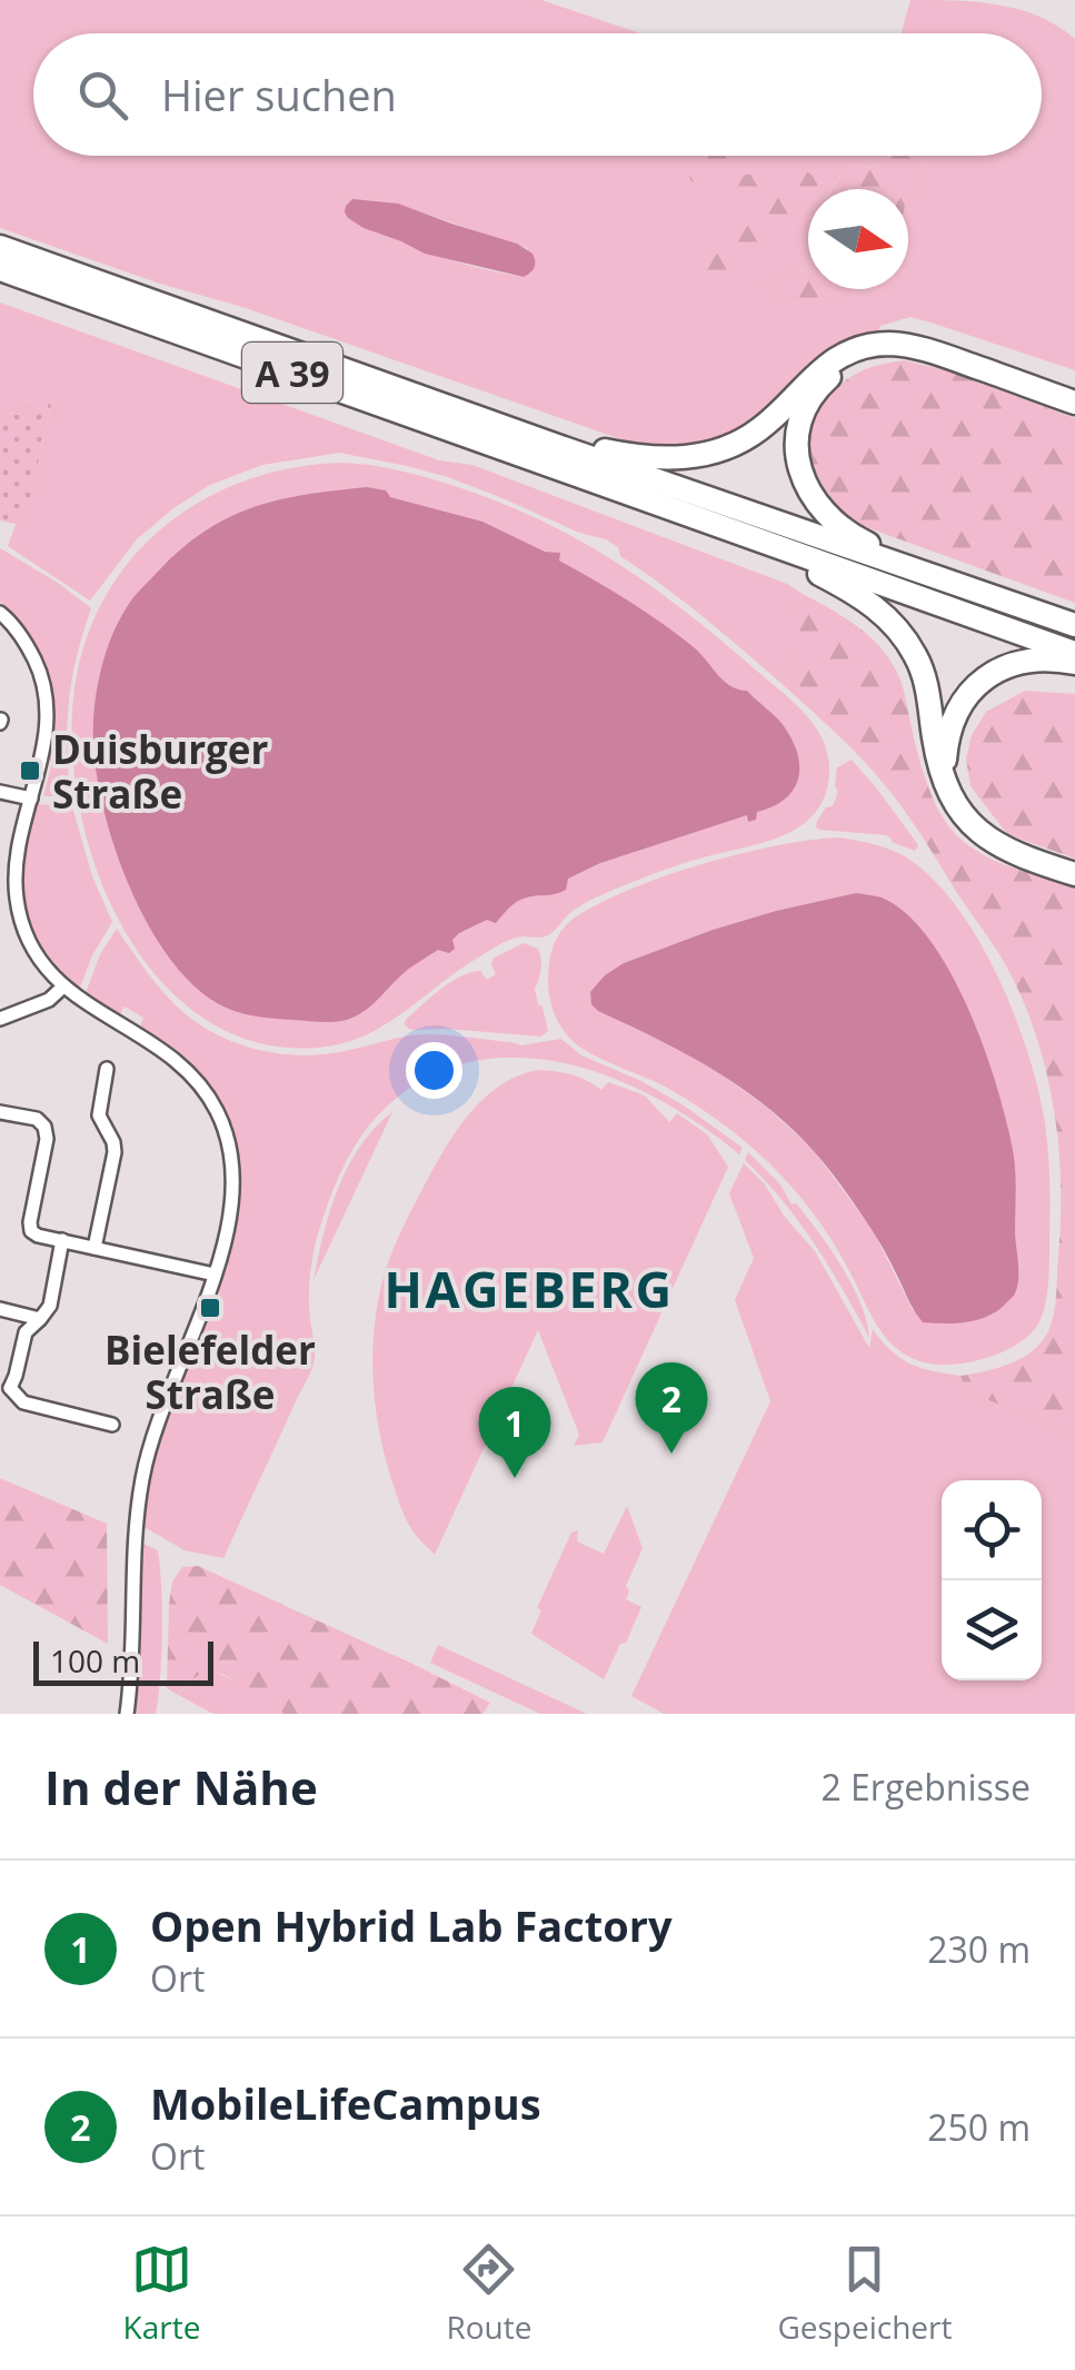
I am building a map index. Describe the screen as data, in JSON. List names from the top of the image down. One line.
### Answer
{"streets":{"highway":["A 39"]},"districts":["HAGEBERG"],"places":{"transit":["Duisburger Straße","Bielefelder Straße"]},"scale_bar":"100 m","north":"right","page":{"search":"Hier suchen","pins":["2","1"],"scale":"100 m","heading":["In der Nähe","2 Ergebnisse"],"list":[{"mark":"1","name":"Open Hybrid Lab Factory","note":"Ort","value":"230 m"},{"mark":"2","name":"MobileLifeCampus","note":"Ort","value":"250 m"}],"nav":["Karte","Route","Gespeichert"]}}
